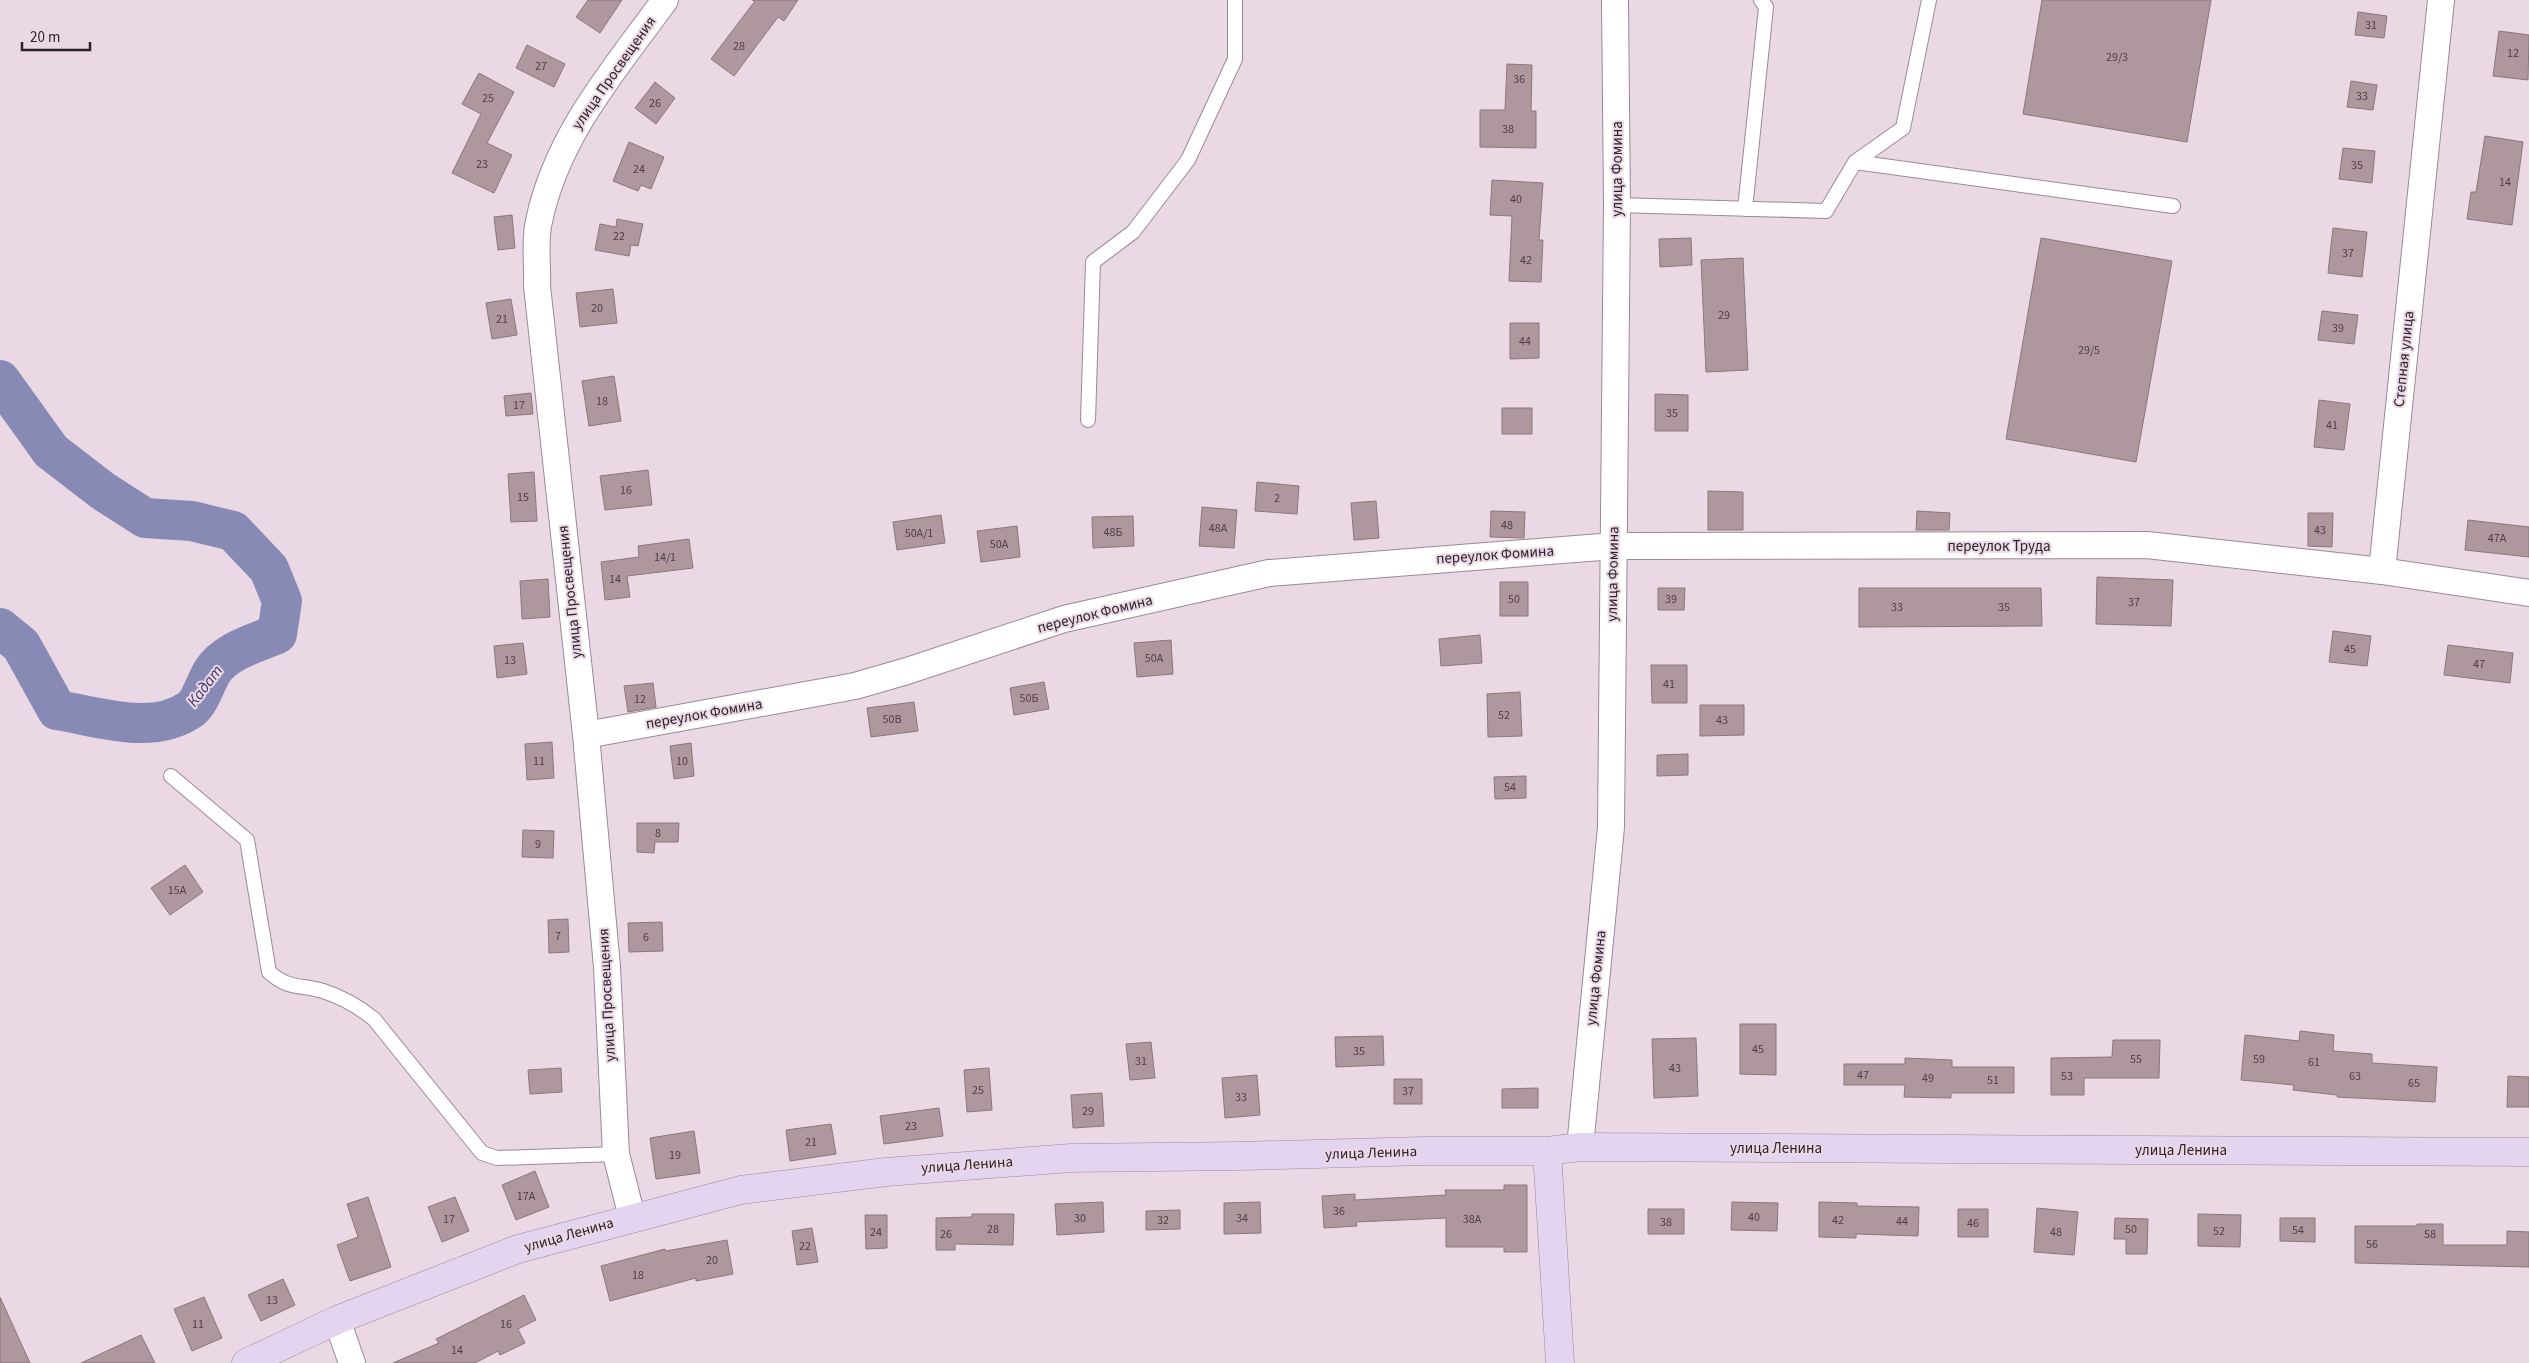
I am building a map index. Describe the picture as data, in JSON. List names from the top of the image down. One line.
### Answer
{"streets":{"street":["улица Просвещения","улица Фомина","Степная улица","переулок Труда","переулок Фомина","улица Ленина"]},"crossings":[["улица Просвещения","переулок Фомина"],["улица Просвещения","улица Ленина"],["улица Фомина","переулок Труда"],["улица Фомина","переулок Фомина"],["улица Фомина","улица Ленина"],["Степная улица","переулок Труда"],["переулок Труда","переулок Фомина"]],"water":["Кадат"],"house_numbers":["31","28","12","29/3","27","36","33","25","26","38","23","35","24","14","40","22","37","42","20","29","21","39","44","29/5","18","17","35","41","16","15","2","48","48А","43","48Б","50А/1","47А","50А","14/1","14","50","39","37","33","35","45","50А","13","47","41","50Б","12","52","50В","43","11","10","54","8","9","15А","7","6","45","35","55","59","31","61","43","47","53","63","49","51","65","25","37","33","29","23","21","19","17А","36","40","30","34","17","38А","32","42","44","38","46","28","50","54","52","24","48","26","58","56","22","20","18","13","11","16","14"],"scale_bar":"20 m"}
